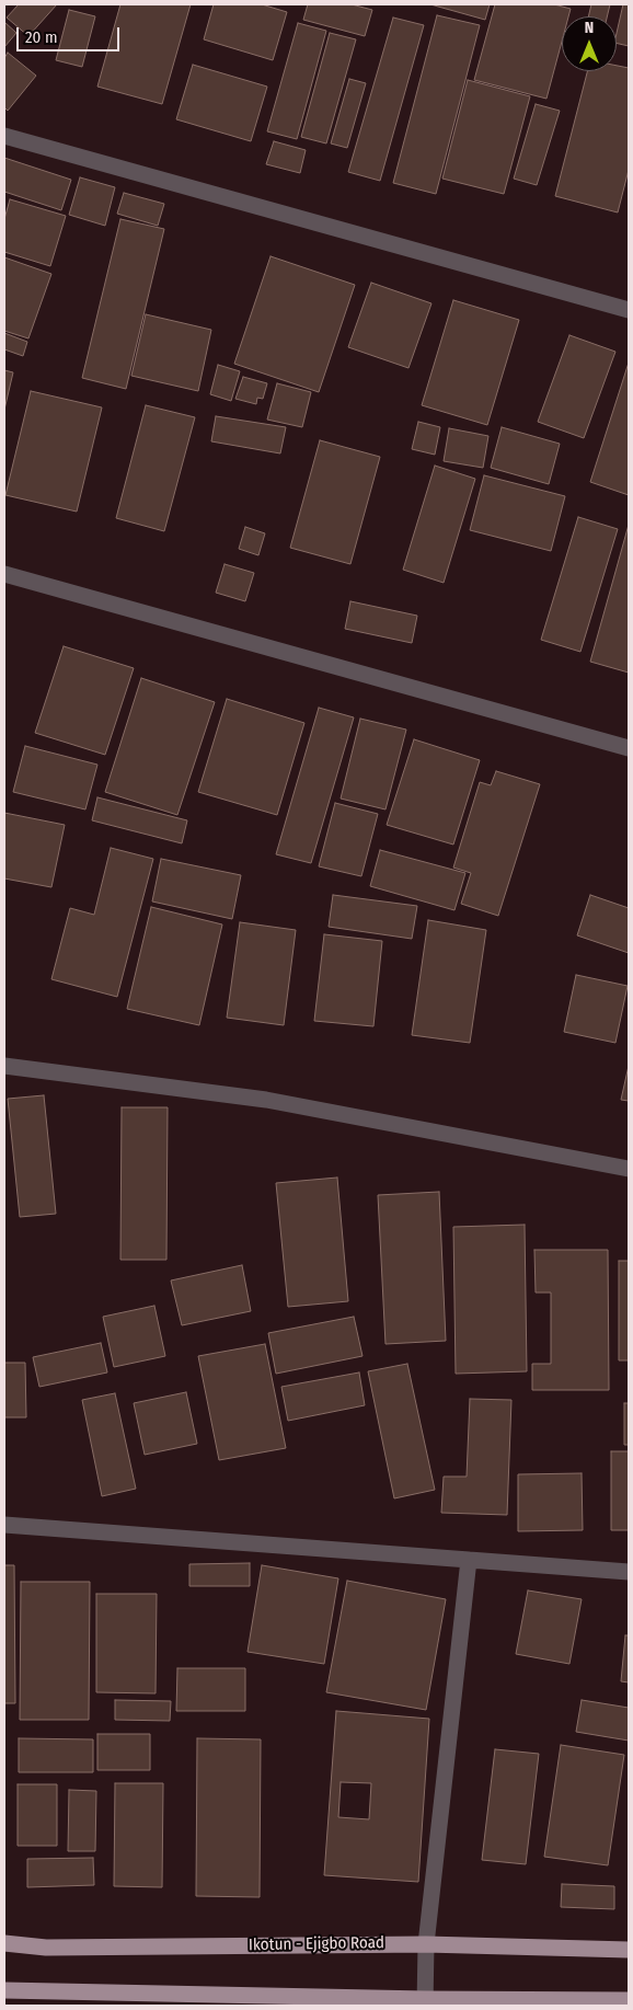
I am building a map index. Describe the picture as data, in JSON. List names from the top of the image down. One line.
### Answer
{"streets":{"main road":["Ikotun - Ejigbo Road"]},"scale_bar":"20 m","north":"top"}
